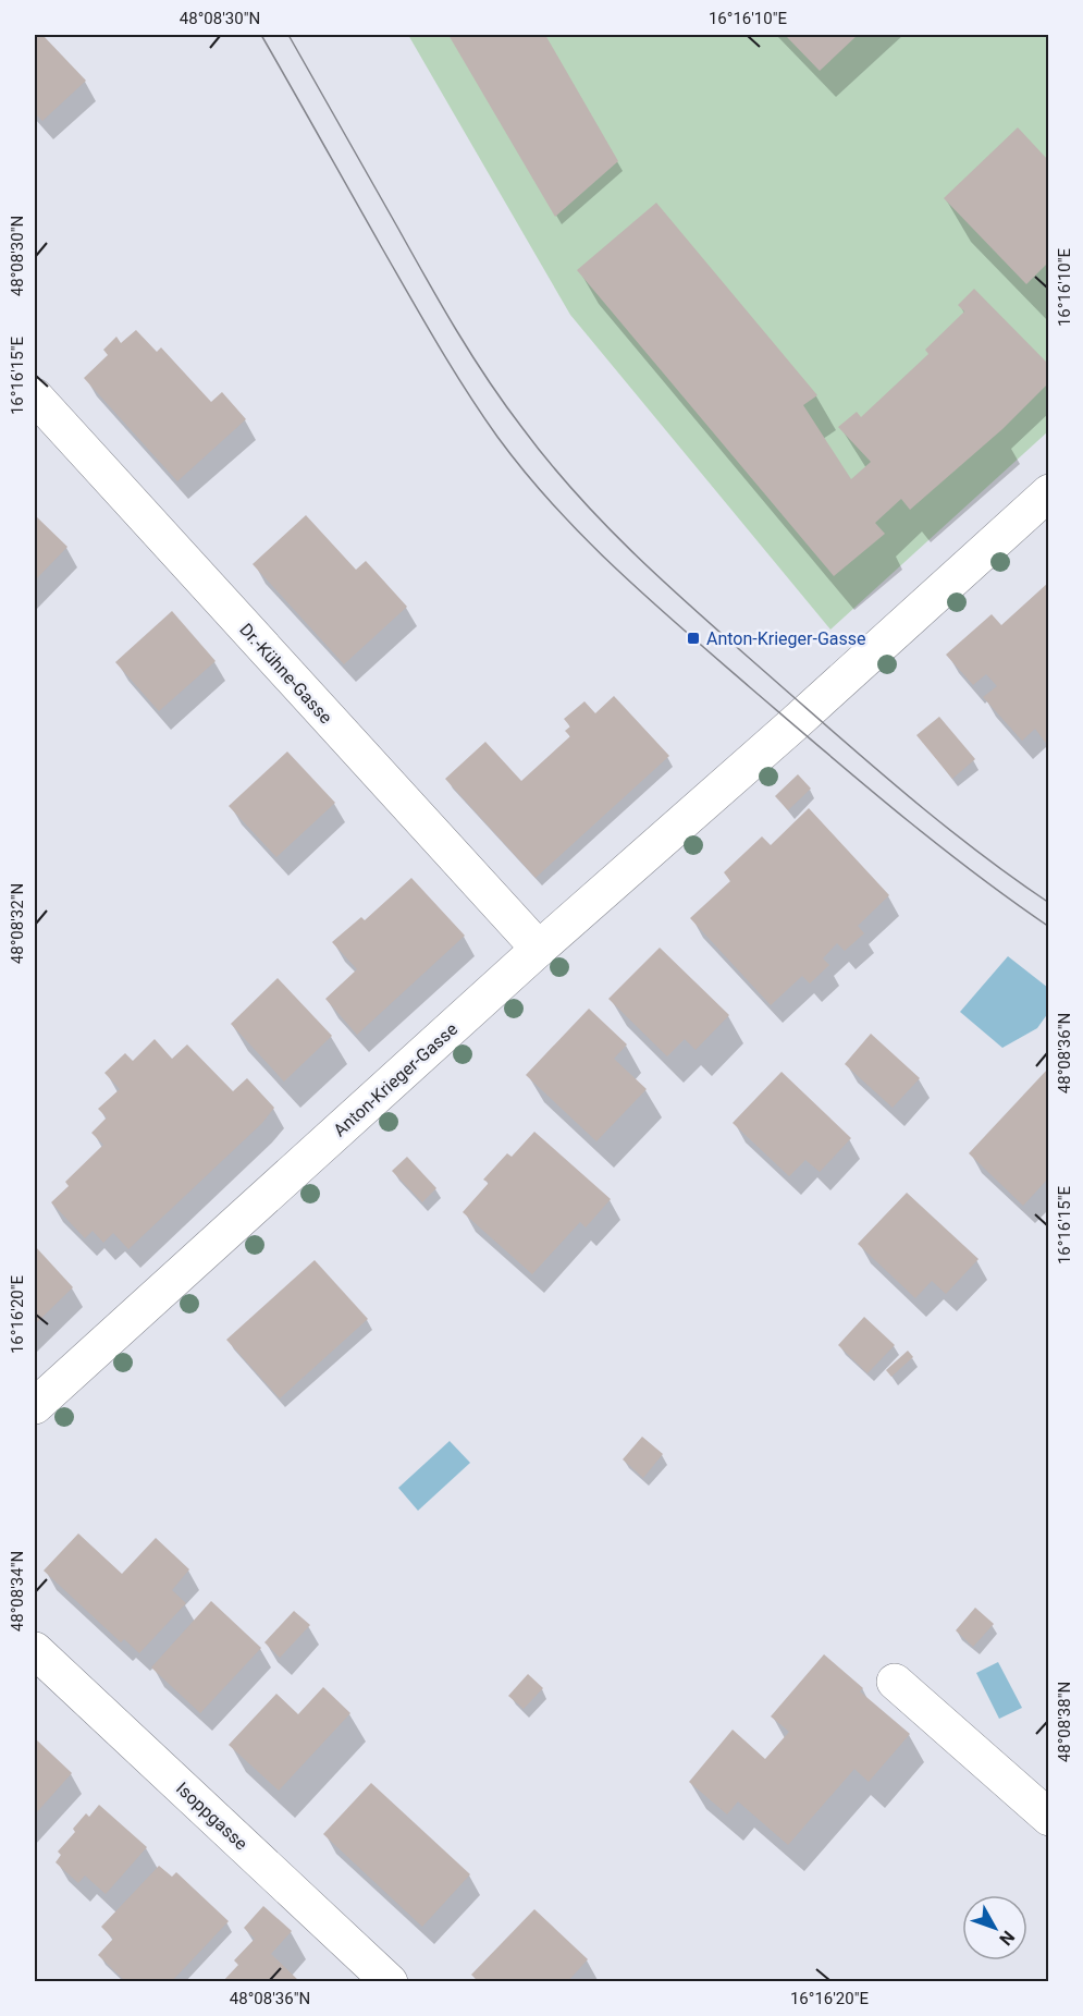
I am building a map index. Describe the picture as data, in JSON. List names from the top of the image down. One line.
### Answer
{"streets":{"street":["Dr.-Kühne-Gasse","Anton-Krieger-Gasse","Isoppgasse"]},"crossings":[["Dr.-Kühne-Gasse","Anton-Krieger-Gasse"]],"places":{"transit":["Anton-Krieger-Gasse"]},"north":"bottom right","coordinates":["48°08'30\"N","16°16'10\"E","16°16'15\"E","48°08'32\"N","48°08'36\"N","16°16'20\"E","48°08'34\"N","48°08'38\"N"]}
